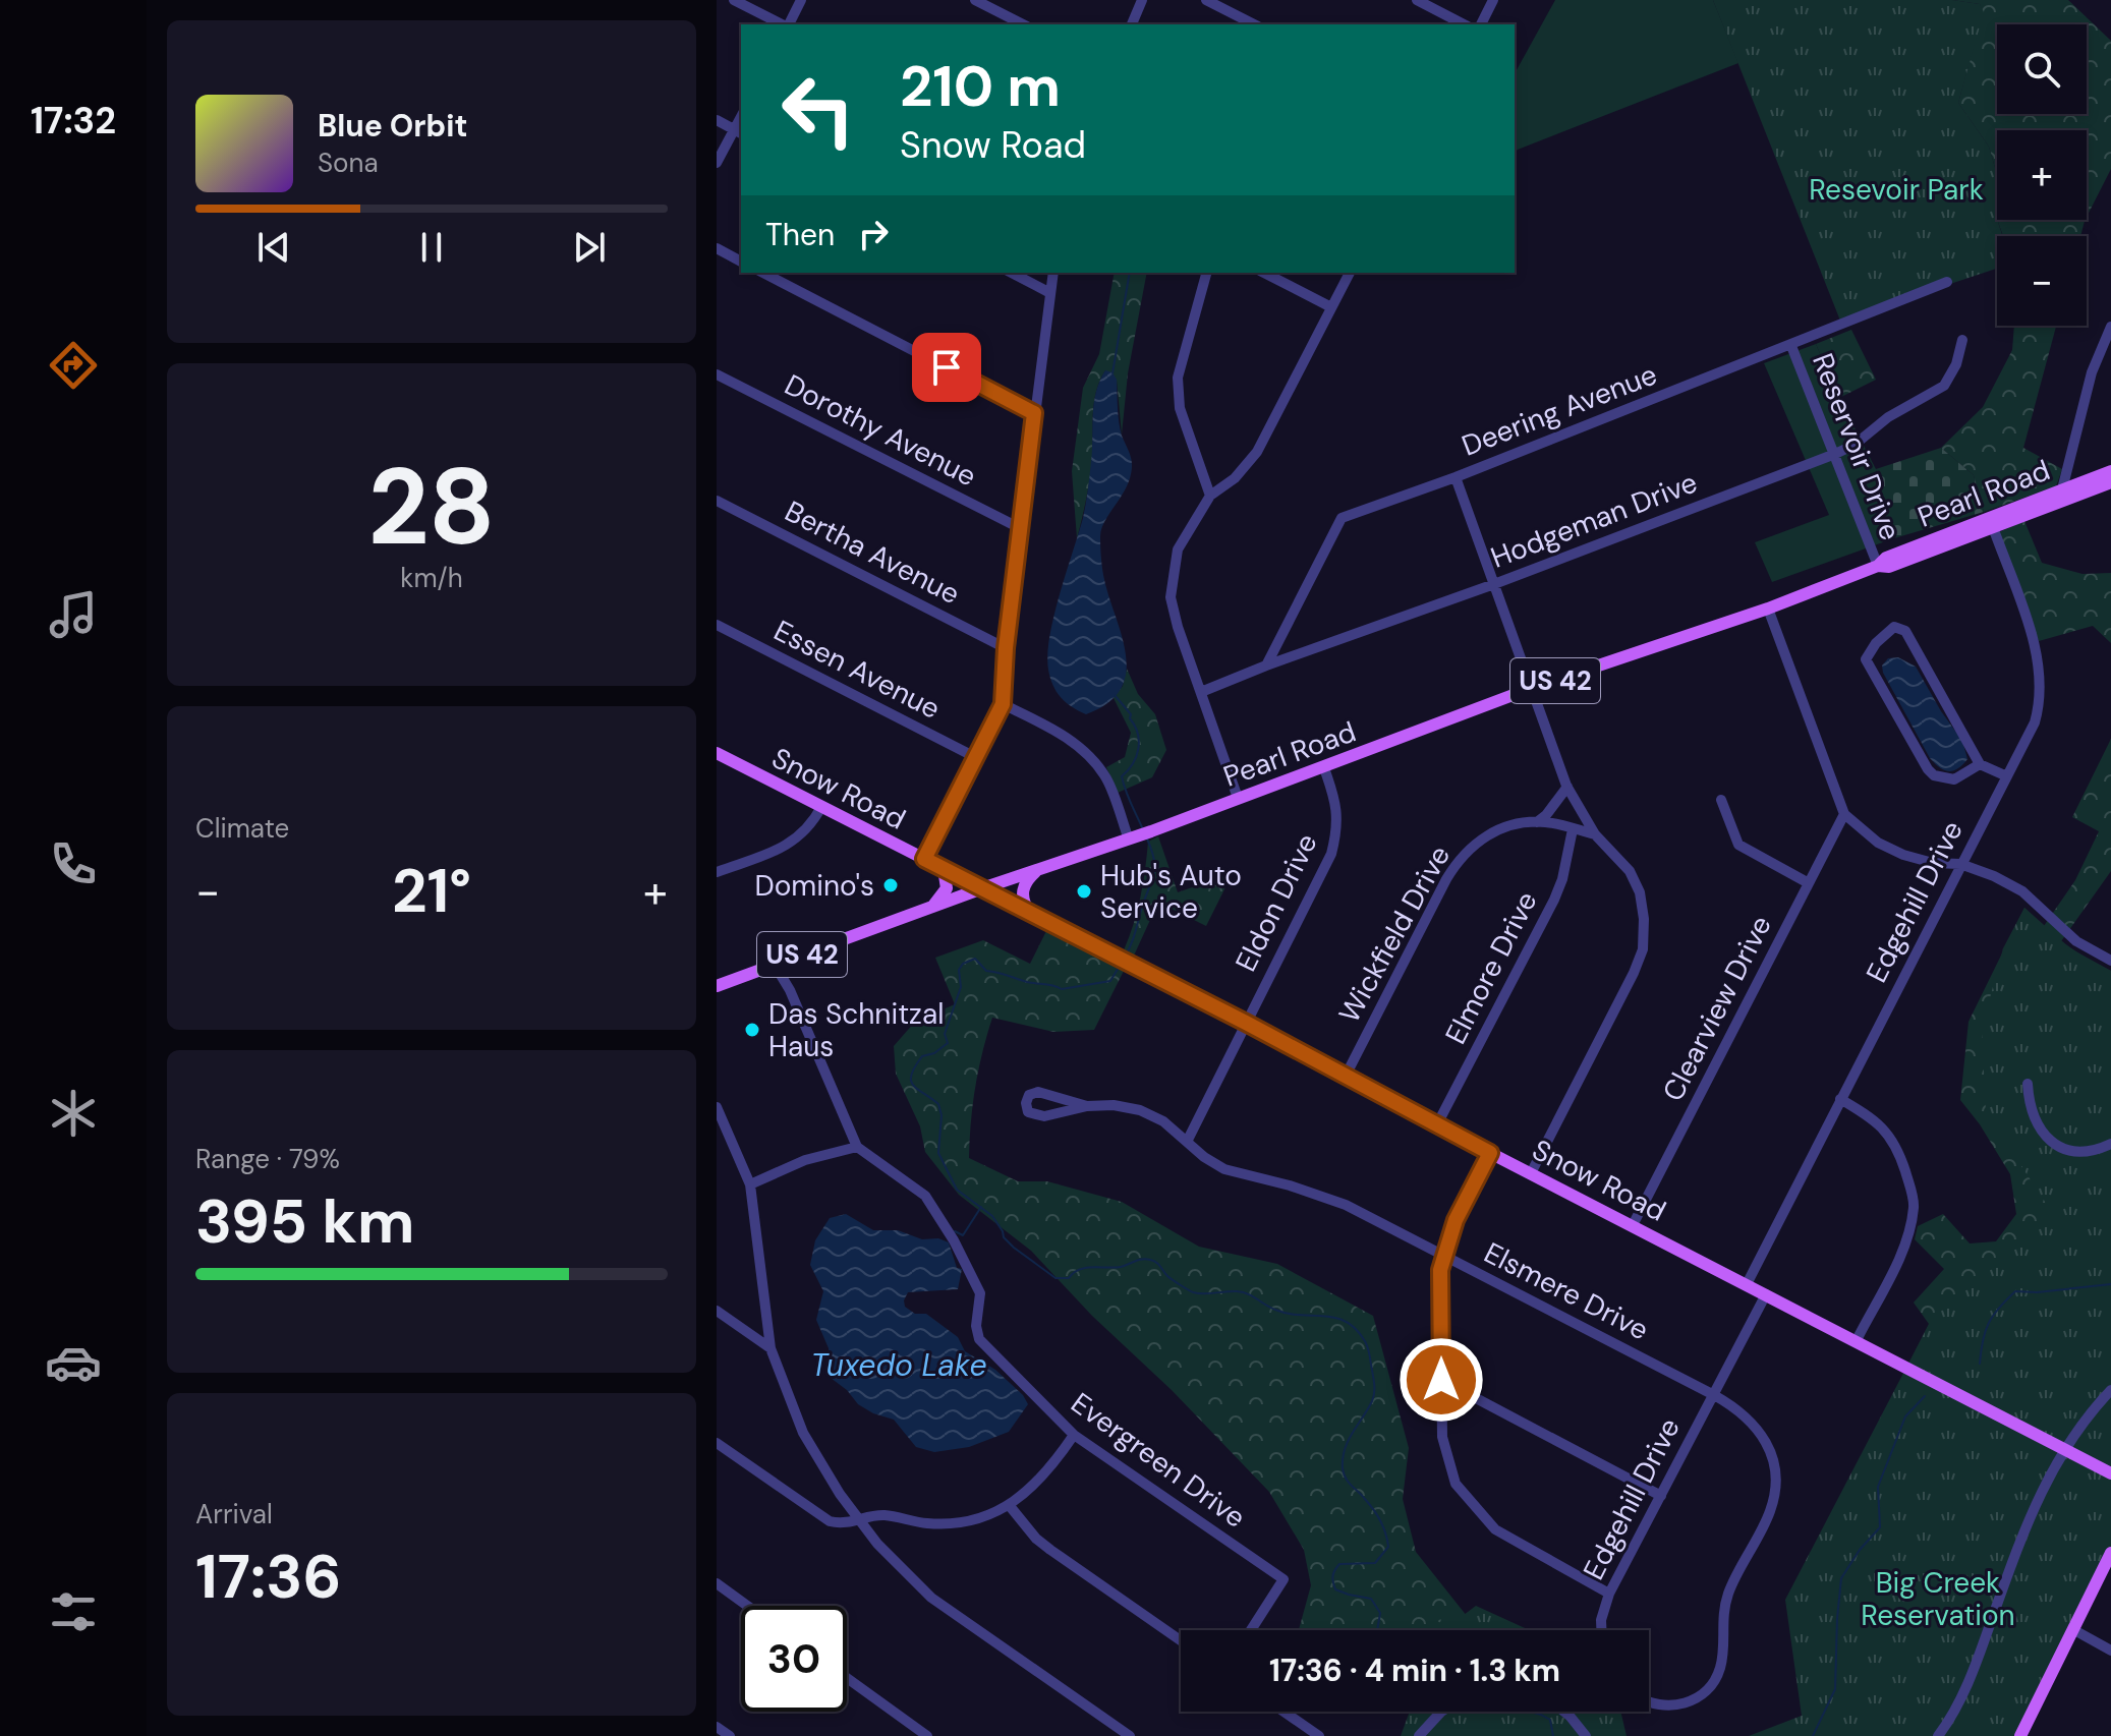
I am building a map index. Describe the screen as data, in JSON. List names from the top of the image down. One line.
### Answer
{"streets":{"main road":["Pearl Road","US 42","Snow Road"],"street":["Deering Avenue","Dorothy Avenue","Reservoir Drive","Hodgeman Drive","Bertha Avenue","Essen Avenue","Edgehill Drive","Eldon Drive","Wickfield Drive","Elmore Drive","Clearview Drive","Elsmere Drive","Evergreen Drive"]},"crossings":[["Deering Avenue","Reservoir Drive"],["Deering Avenue","Hodgeman Drive"],["Reservoir Drive","Pearl Road"],["Reservoir Drive","Hodgeman Drive"],["Pearl Road","Snow Road"],["Pearl Road","Edgehill Drive"],["Pearl Road","Eldon Drive"],["Snow Road","Edgehill Drive"],["Snow Road","Eldon Drive"],["Snow Road","Wickfield Drive"],["Snow Road","Elmore Drive"],["Snow Road","Clearview Drive"],["Edgehill Drive","Elsmere Drive"],["Eldon Drive","Elsmere Drive"],["Wickfield Drive","Elmore Drive"]],"water":["Tuxedo Lake"],"parks":["Resevoir Park","Big Creek Reservation"],"places":["Domino's","Hub's Auto Service","Das Schnitzal Haus"],"page":{"tabs":"17:32","map_buttons":["+","−"],"turn":["210 m","Snow Road"],"song":["Blue Orbit","Sona"],"then":"Then","tile":[["28","km/h"],"Climate",["Range · 79%","395 km"],["Arrival","17:36"]],"heat":["−","21°","+"],"limit":"30","trip":"17:36 · 4 min · 1.3 km"}}
